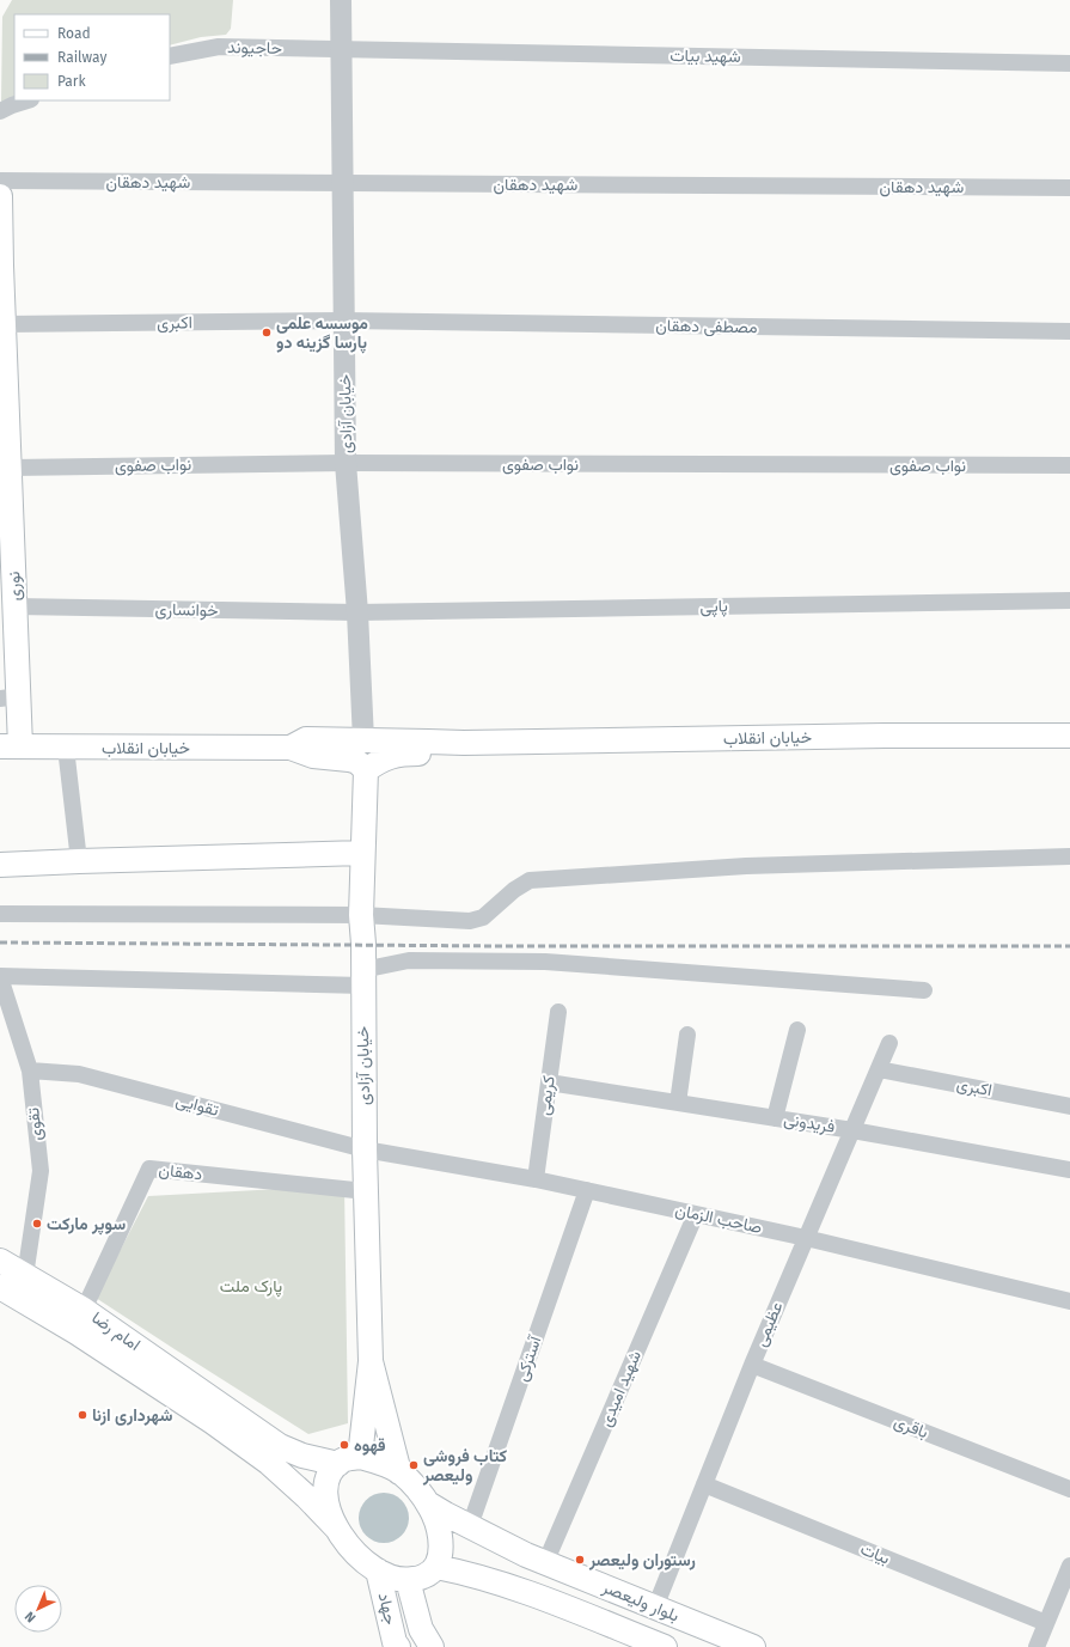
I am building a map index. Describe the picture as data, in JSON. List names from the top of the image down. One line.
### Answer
{"streets":{"main road":["خیابان آزادی","نوری","خیابان انقلاب","امام رضا","بلوار ولیعصر","جهاد"],"street":["حاجیوند","شهید بیات","شهید دهقان","اکبری","مصطفی دهقان","نواب صفوی","پاپی","خوانساری","کریمی","تقوایی","فریدونی","تقوی","دهقان","صاحب الزمان","عظیمی","آسترکی","شهید امیدی","باقری","بیات"]},"crossings":[["حاجیوند","شهید بیات"],["حاجیوند","خیابان آزادی"],["شهید بیات","خیابان آزادی"],["شهید دهقان","خیابان آزادی"],["اکبری","مصطفی دهقان"],["اکبری","خیابان آزادی"],["اکبری","نوری"],["اکبری","عظیمی"],["مصطفی دهقان","خیابان آزادی"],["خیابان آزادی","نواب صفوی"],["خیابان آزادی","پاپی"],["خیابان آزادی","خوانساری"],["خیابان آزادی","خیابان انقلاب"],["خیابان آزادی","تقوایی"],["خیابان آزادی","دهقان"],["خیابان آزادی","صاحب الزمان"],["نواب صفوی","نوری"],["نوری","خوانساری"],["نوری","خیابان انقلاب"],["پاپی","خوانساری"],["کریمی","فریدونی"],["کریمی","صاحب الزمان"],["تقوایی","تقوی"],["تقوایی","صاحب الزمان"],["فریدونی","عظیمی"],["تقوی","امام رضا"],["دهقان","امام رضا"],["صاحب الزمان","عظیمی"],["صاحب الزمان","آسترکی"],["صاحب الزمان","شهید امیدی"],["عظیمی","باقری"],["عظیمی","بیات"],["عظیمی","بلوار ولیعصر"],["آسترکی","بلوار ولیعصر"],["شهید امیدی","بلوار ولیعصر"],["بلوار ولیعصر","جهاد"]],"parks":["پارک ملت"],"places":["موسسه علمی پارسا گزینه دو","سوپر مارکت","شهرداری ازنا","قهوه","کتاب فروشی ولیعصر","رستوران ولیعصر"],"legend":["Road","Railway","Park"],"north":"bottom left"}
